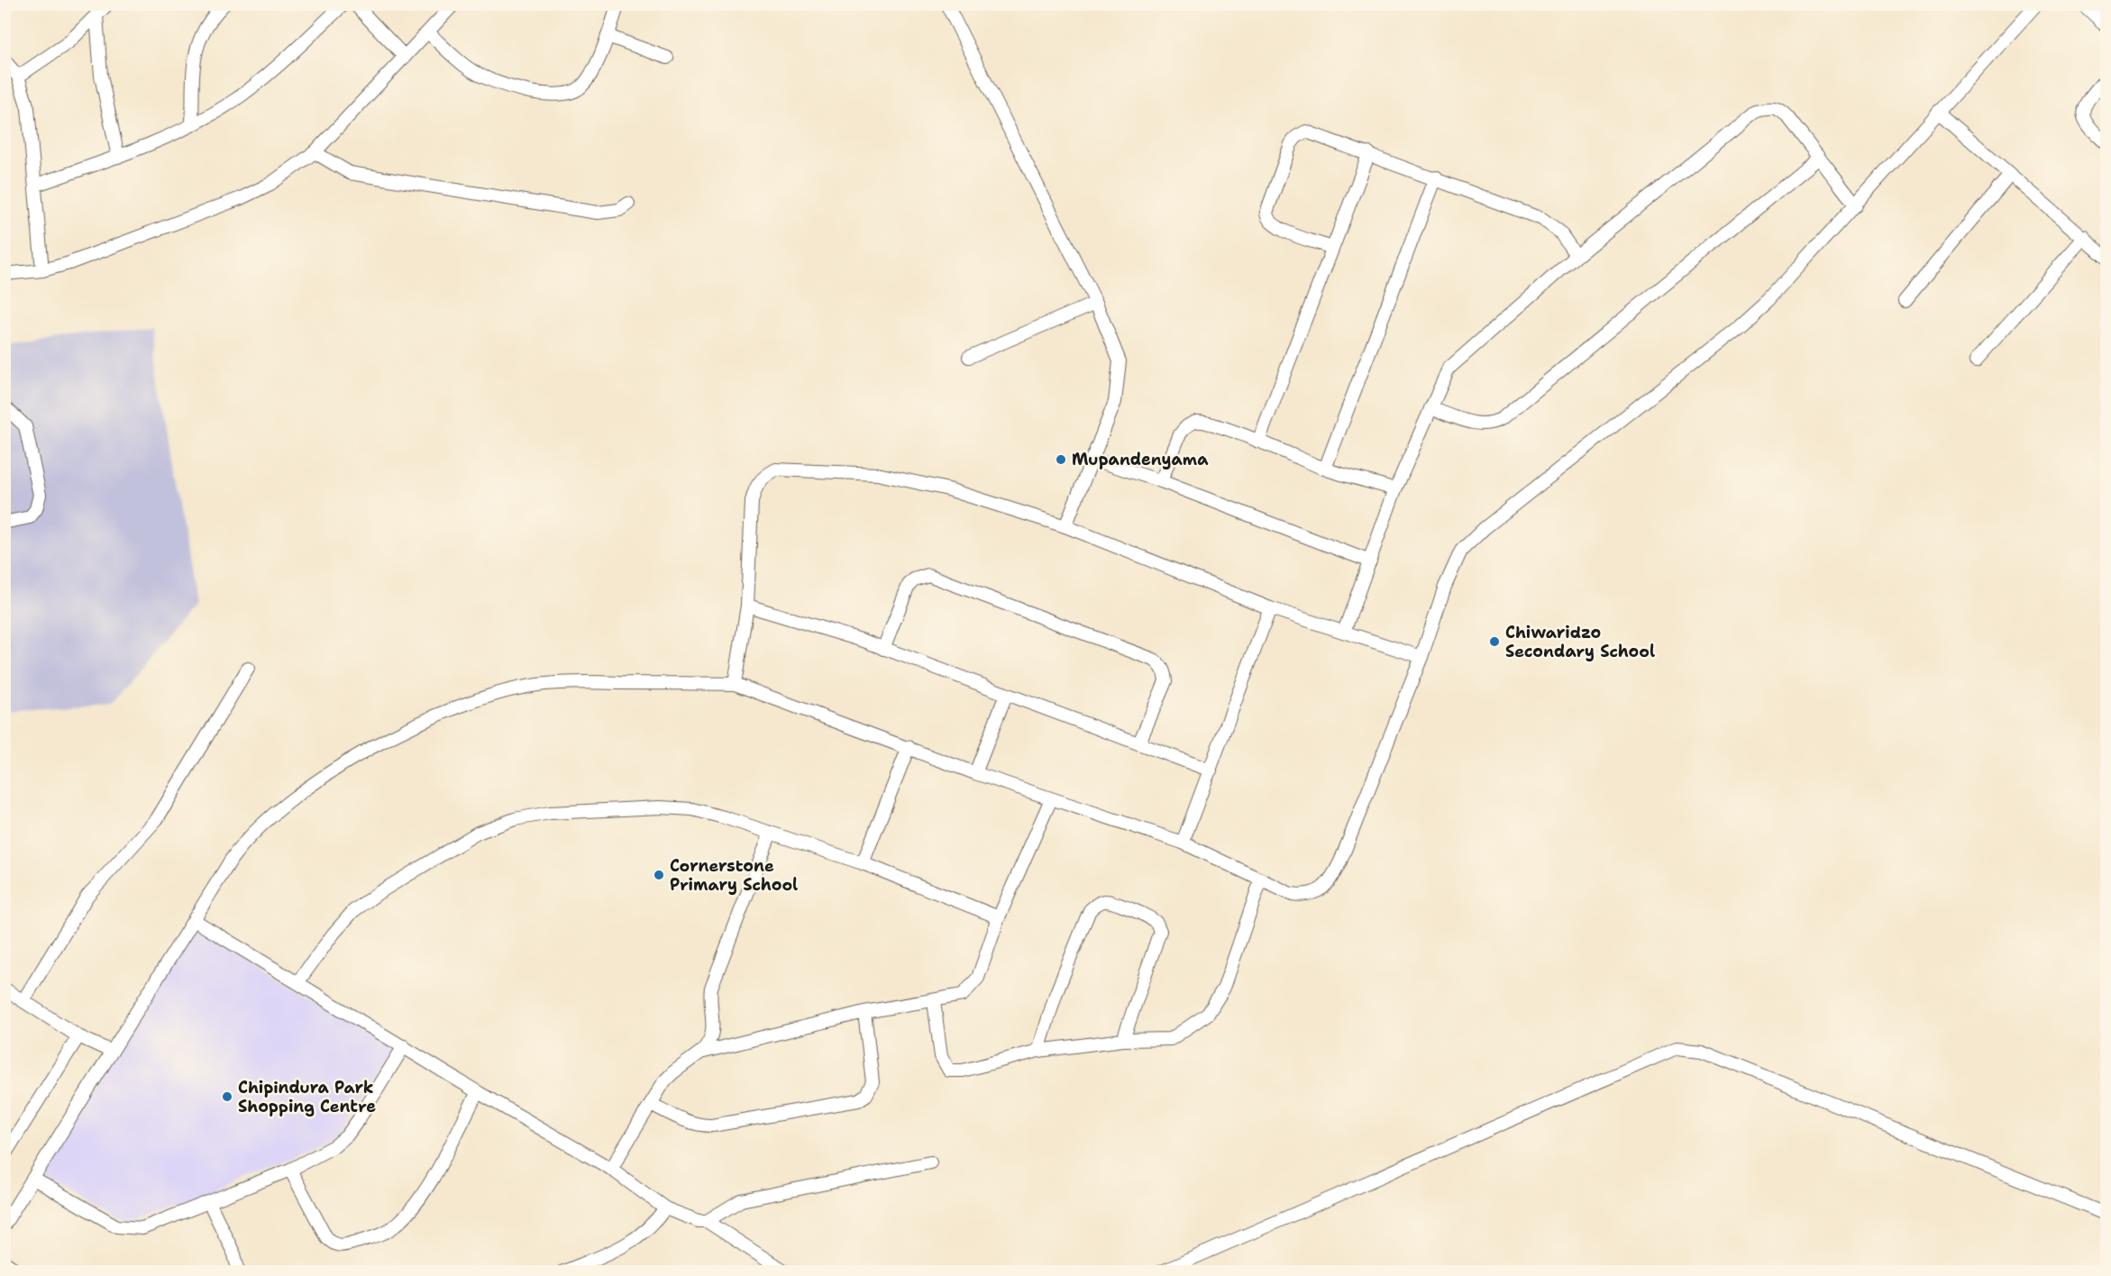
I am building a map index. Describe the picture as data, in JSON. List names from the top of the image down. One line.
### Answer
{"places":["Mupandenyama","Chiwaridzo Secondary School","Cornerstone Primary School","Chipindura Park Shopping Centre"]}
